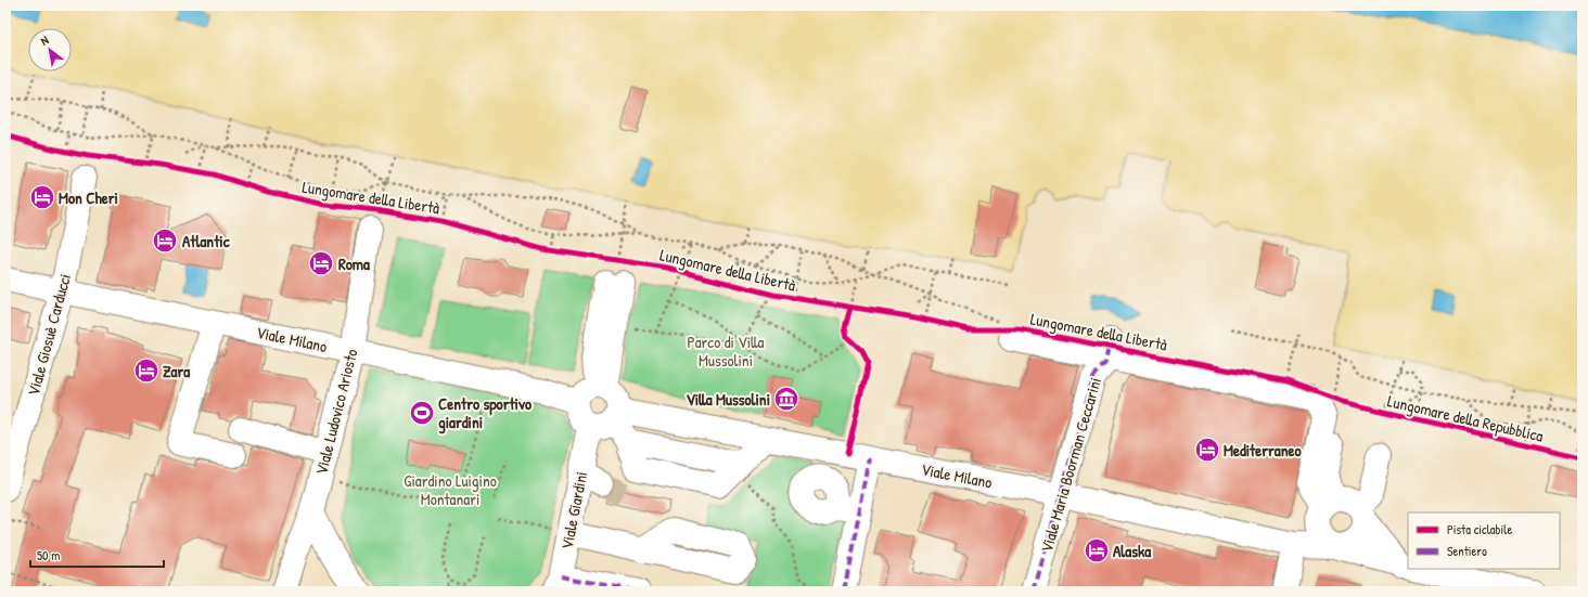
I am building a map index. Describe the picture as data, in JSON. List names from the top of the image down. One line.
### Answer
{"streets":{"street":["Lungomare della Libertà","Viale Giosuè Carducci","Viale Milano","Viale Ludovico Ariosto","Viale Maria Boorman Ceccarini","Viale Giardini"],"cycle path":["Lungomare della Repubblica"]},"crossings":[["Lungomare della Libertà","Viale Maria Boorman Ceccarini"],["Viale Giosuè Carducci","Viale Milano"],["Viale Milano","Viale Ludovico Ariosto"],["Viale Milano","Viale Maria Boorman Ceccarini"],["Viale Milano","Viale Giardini"]],"parks":["Parco di Villa Mussolini","Giardino Luigino Montanari"],"places":{"hotel":["Mon Cheri","Atlantic","Roma","Zara","Mediterraneo","Alaska"],"museum":["Villa Mussolini"],"sports":["Centro sportivo giardini"]},"legend":["Pista ciclabile","Sentiero"],"scale_bar":"50 m","north":"top left"}
